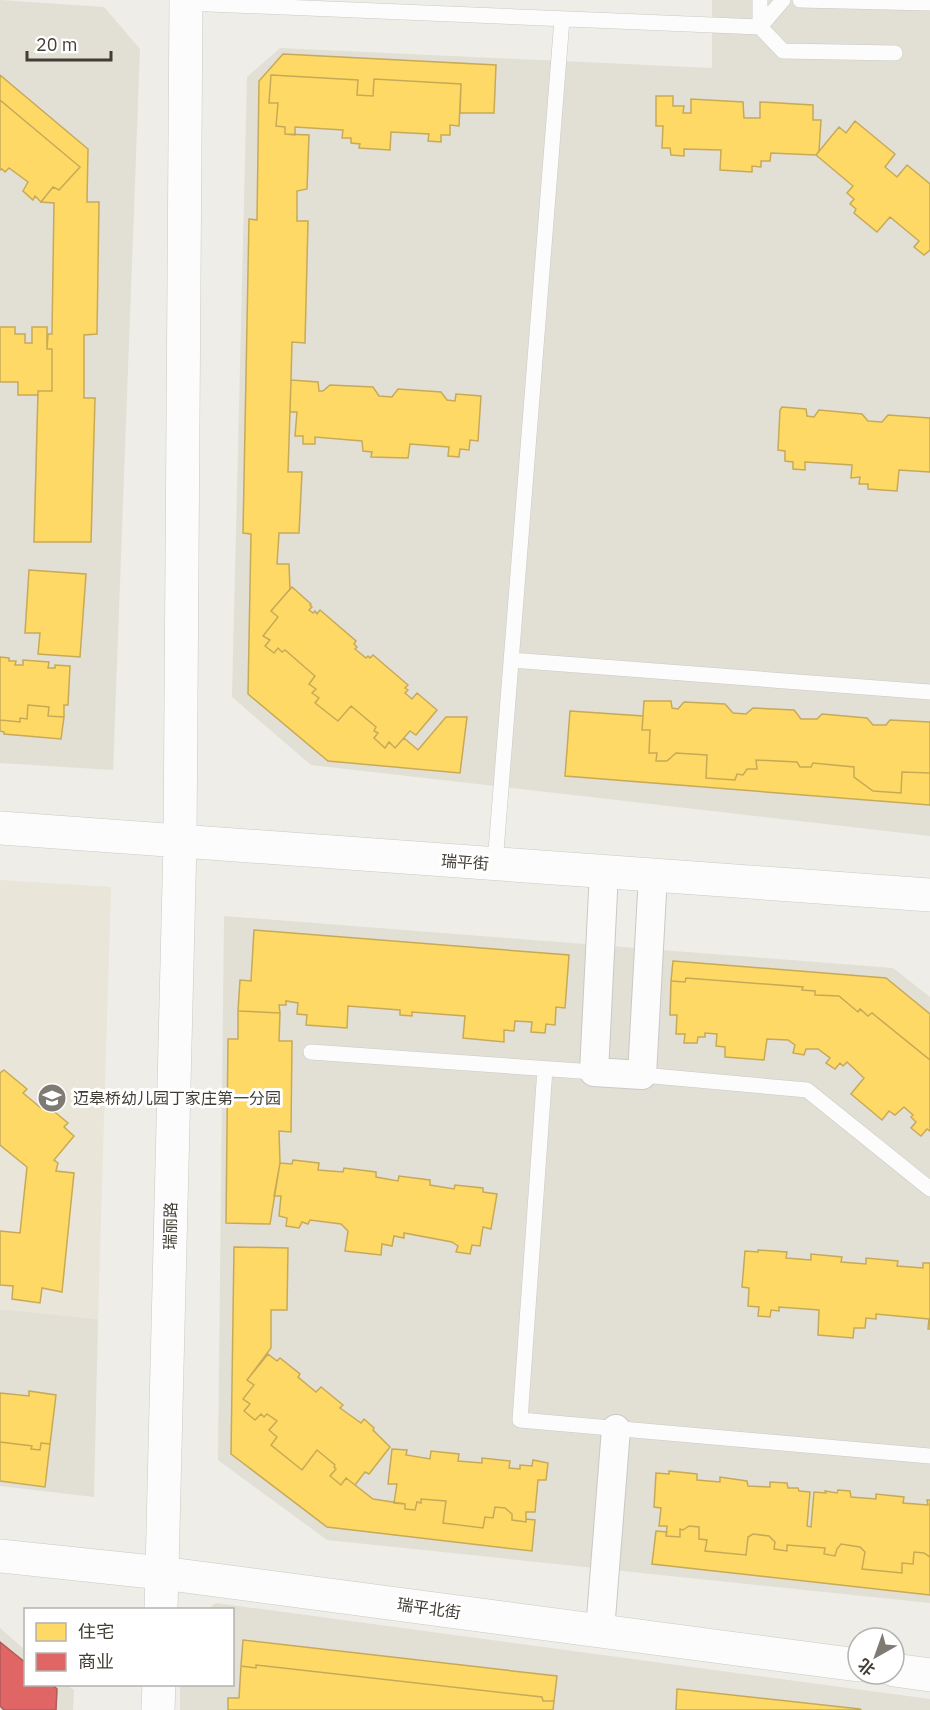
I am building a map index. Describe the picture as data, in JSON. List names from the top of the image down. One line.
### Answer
{"streets":{"street":["瑞平街","瑞丽路","瑞平北街"]},"crossings":[["瑞平街","瑞丽路"],["瑞丽路","瑞平北街"]],"places":{"school or university":["迈皋桥幼儿园丁家庄第一分园"]},"legend":["住宅","商业"],"scale_bar":"20 m","north":"bottom left"}
